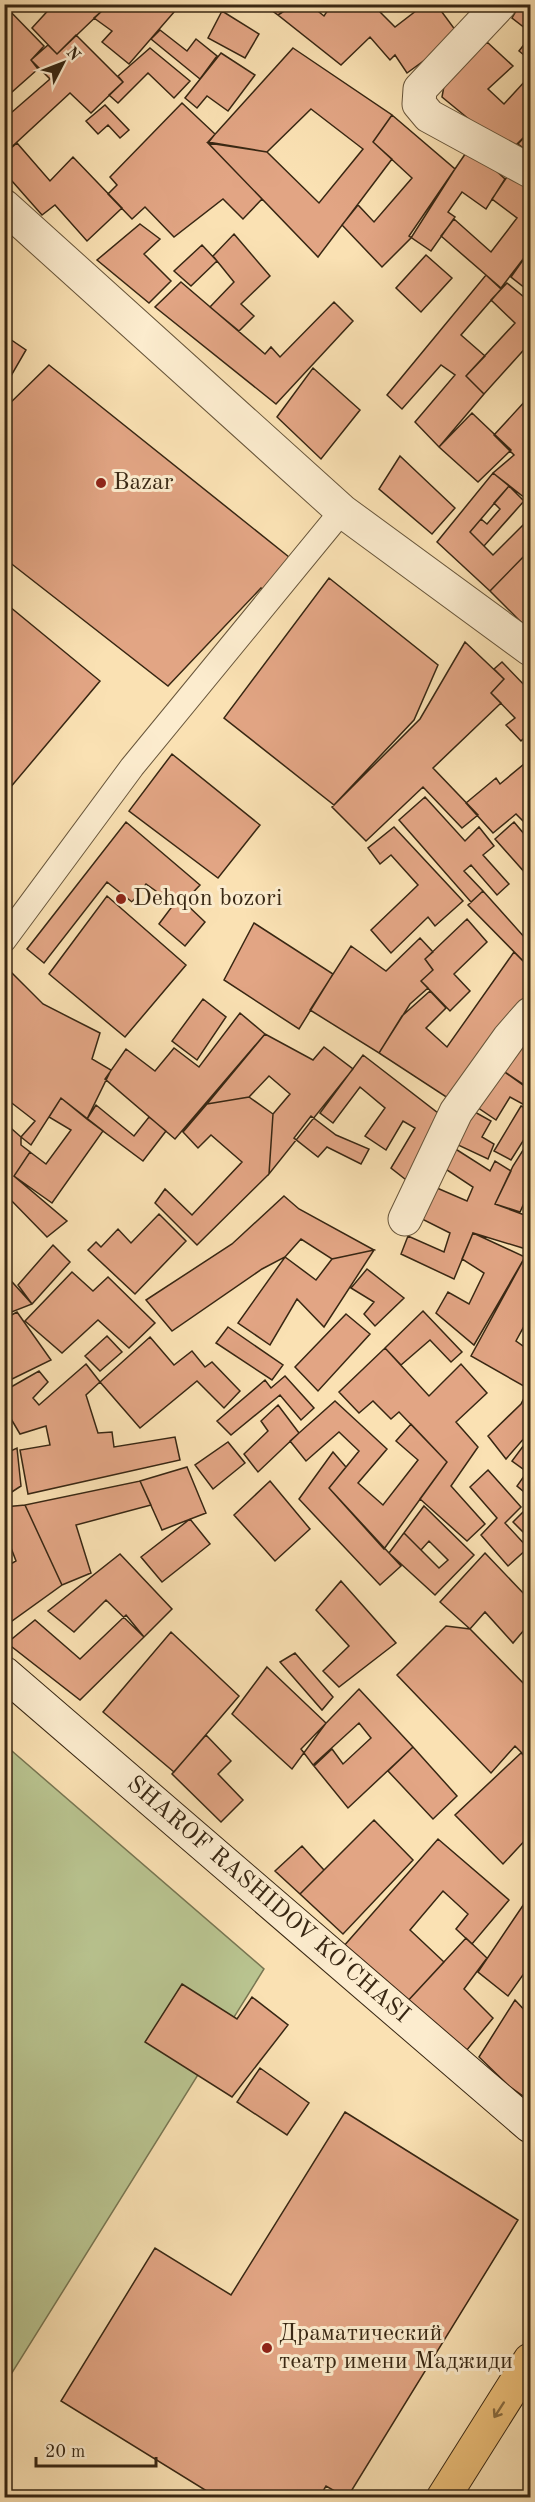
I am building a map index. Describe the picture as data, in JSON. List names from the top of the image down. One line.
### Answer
{"streets":{"street":["SHAROF RASHIDOV KO'CHASI"]},"places":["Bazar","Dehqon bozori","Драматический театр имени Маджиди"],"scale_bar":"20 m","north":"top right"}
